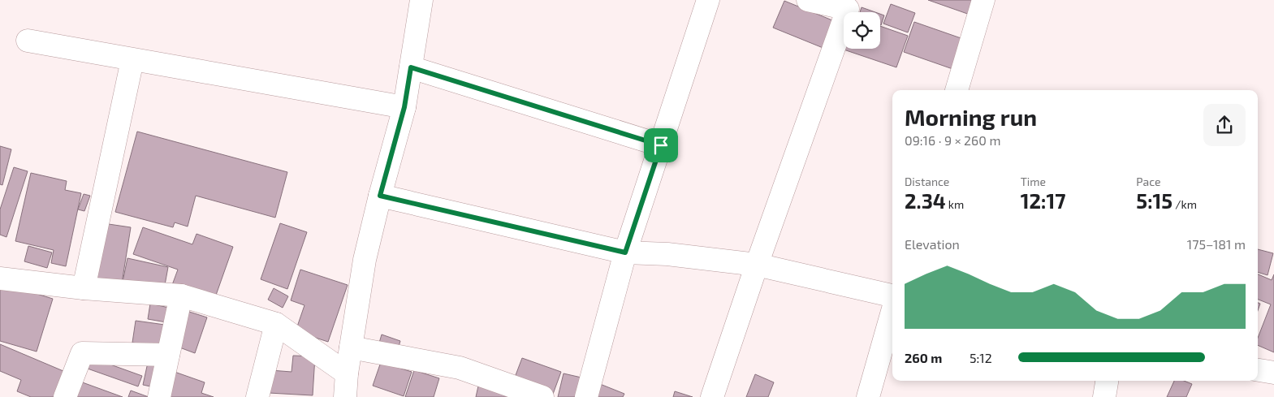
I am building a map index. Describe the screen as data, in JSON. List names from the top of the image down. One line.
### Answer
{"page":{"heading":["Morning run","09:16 · 9 × 260 m"],"stats":[["Distance","2.34 km"],["Time","12:17"],["Pace","5:15 /km"]],"chart":["Elevation","175–181 m"],"list":[{"name":"260 m","note":"5:12"}]}}
